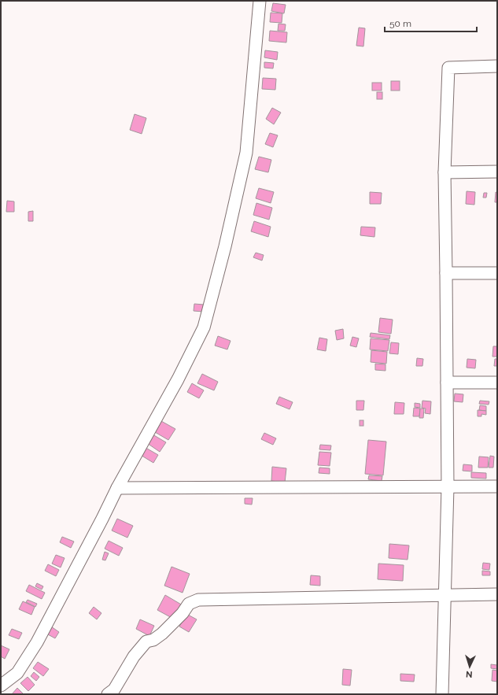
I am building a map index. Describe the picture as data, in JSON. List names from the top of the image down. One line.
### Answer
{"scale_bar":"50 m","north":"bottom"}
